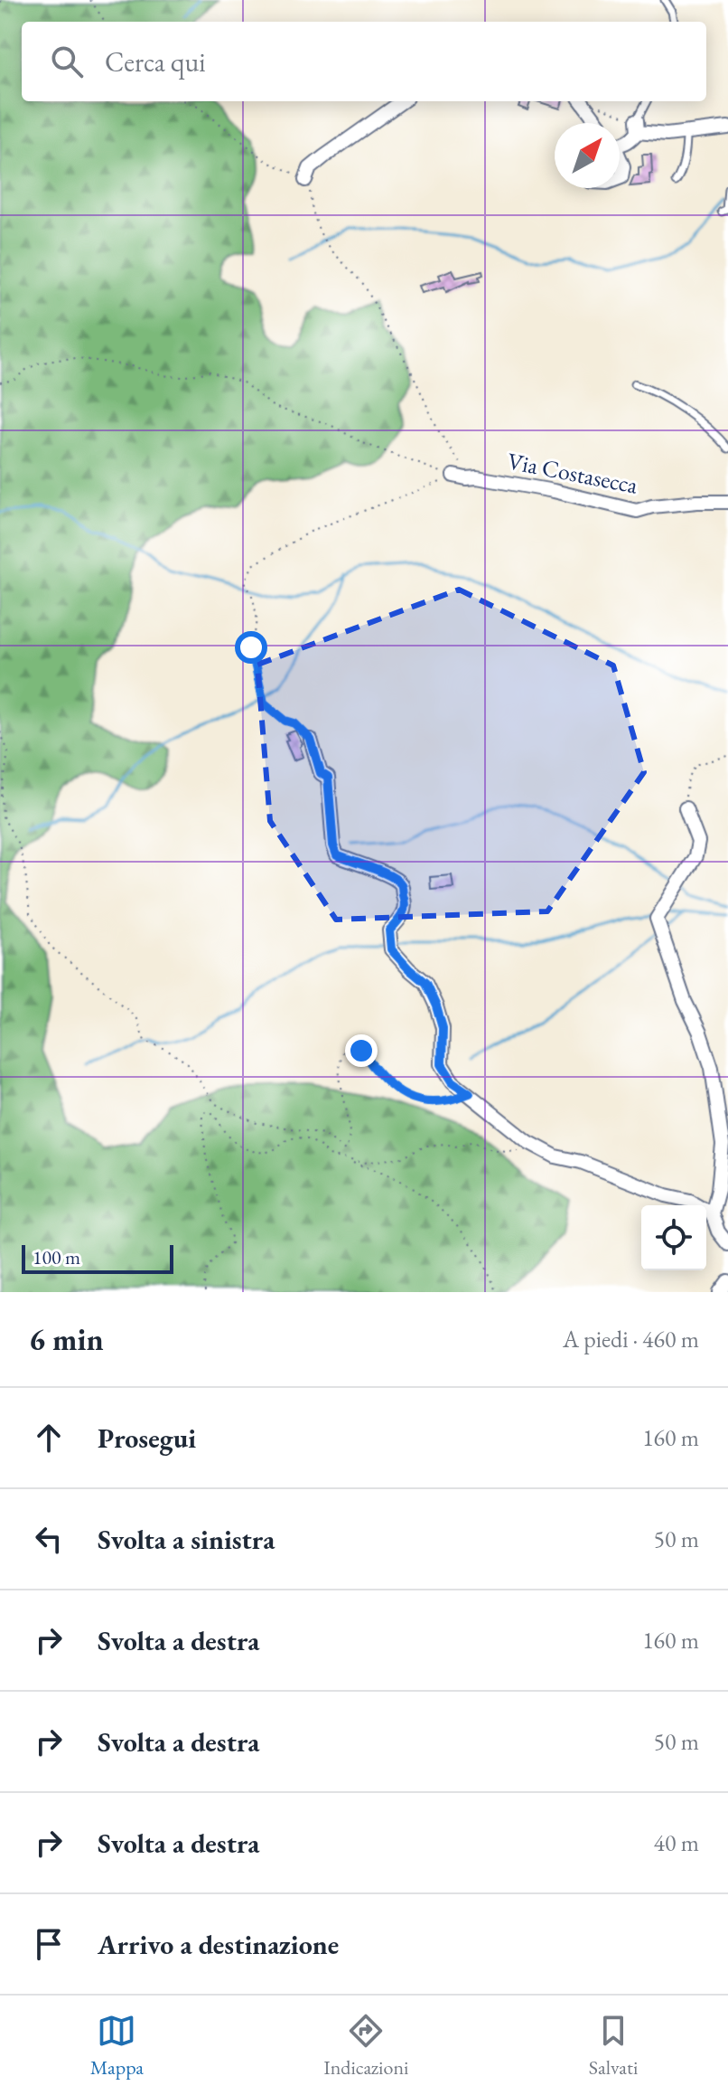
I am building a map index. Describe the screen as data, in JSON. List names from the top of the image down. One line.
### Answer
{"streets":{"street":["Via Costasecca"]},"scale_bar":"100 m","north":"top right","page":{"search":"Cerca qui","scale":"100 m","heading":["6 min","A piedi · 460 m"],"list":[["Prosegui","160 m"],["Svolta a sinistra","50 m"],["Svolta a destra","160 m"],["Svolta a destra","50 m"],["Svolta a destra","40 m"],"Arrivo a destinazione"],"nav":["Mappa","Indicazioni","Salvati"]}}
